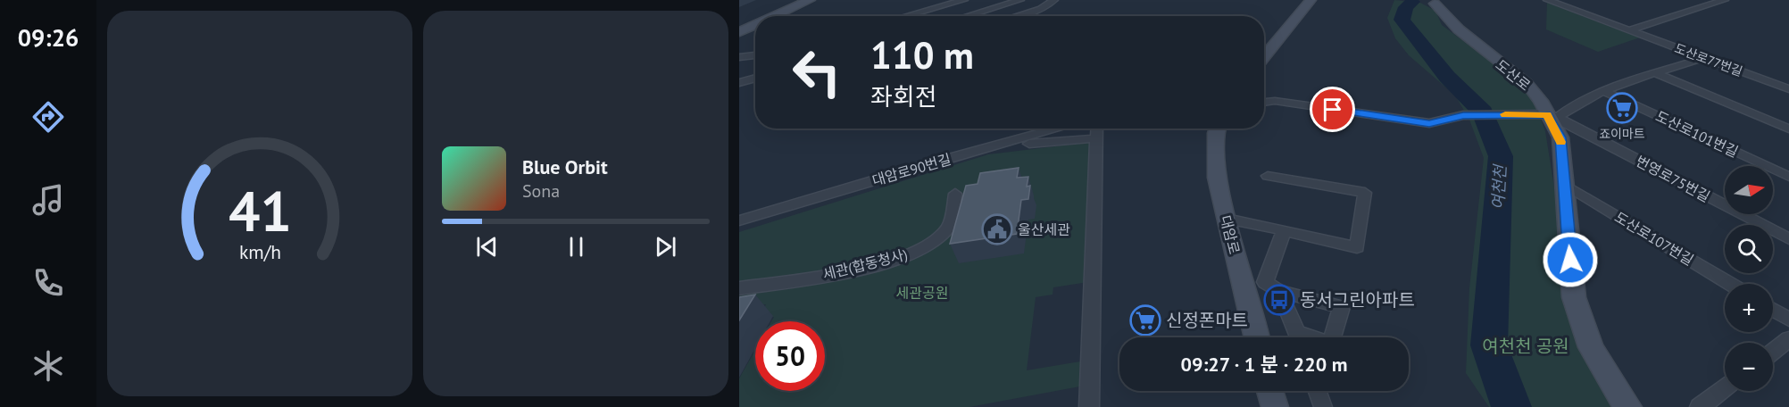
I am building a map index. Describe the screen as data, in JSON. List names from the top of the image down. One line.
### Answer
{"streets":{"main road":["도산로","대암로"],"street":["도산로77번길","도산로101번길","대암로90번길","번영로75번길","도산로107번길","세관(합동청사)"]},"crossings":[["도산로","번영로75번길"],["도산로","도산로107번길"]],"water":["여천천"],"parks":["세관공원","여천천 공원"],"places":{"supermarket":["죠이마트","신정폰마트"],"public building":["울산세관"],"bus stop":["동서그린아파트"]},"north":"right","page":{"tabs":"09:26","turn":["110 m","좌회전"],"song":["Blue Orbit","Sona"],"map_buttons":["+","−"],"limit":"50","trip":"09:27 · 1 분 · 220 m","gauge":["41","km/h"]}}
